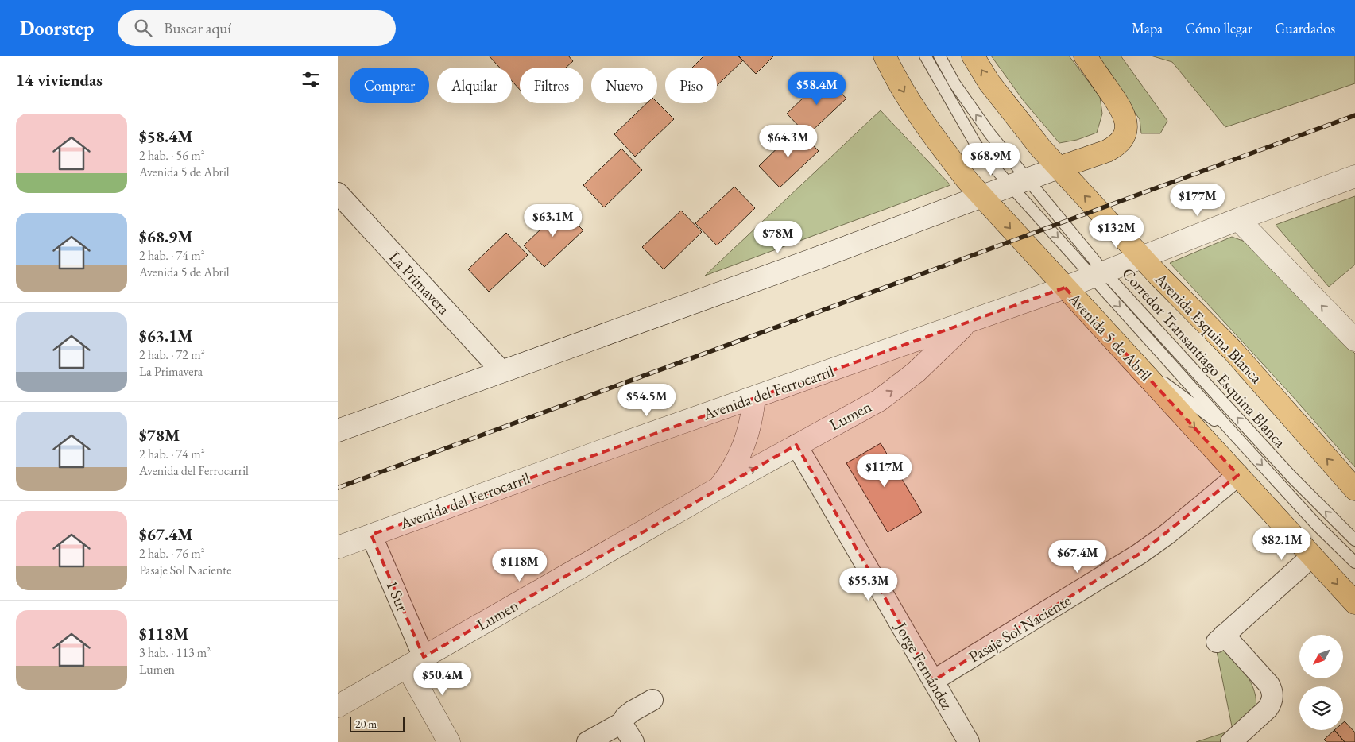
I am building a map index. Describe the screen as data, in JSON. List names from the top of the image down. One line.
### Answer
{"streets":{"main road":["Avenida Esquina Blanca","Avenida 5 de Abril"],"street":["La Primavera","Avenida del Ferrocarril","Lumen","1 Sur","Pasaje Sol Naciente","Jorge Fernández"],"lane":["Corredor Transantiago Esquina Blanca"]},"crossings":[["Avenida 5 de Abril","Avenida del Ferrocarril"],["Avenida 5 de Abril","Pasaje Sol Naciente"],["Avenida del Ferrocarril","Lumen"],["Avenida del Ferrocarril","1 Sur"],["Lumen","1 Sur"],["Lumen","Jorge Fernández"],["Pasaje Sol Naciente","Jorge Fernández"]],"one_way":["Avenida Esquina Blanca","Avenida 5 de Abril"],"scale_bar":"20 m","north":"bottom left","page":{"header":"Doorstep","search":"Buscar aquí","nav":["Mapa","Cómo llegar","Guardados"],"heading":"14 viviendas","chip":["Comprar","Alquilar","Filtros","Nuevo","Piso"],"price":["$58.4M","$64.3M","$68.9M","$177M","$63.1M","$132M","$78M","$54.5M","$117M","$82.1M","$67.4M","$118M","$55.3M","$50.4M"],"list":[{"name":"$58.4M","note":"2 hab. · 56 m² · Avenida 5 de Abril"},{"name":"$68.9M","note":"2 hab. · 74 m² · Avenida 5 de Abril"},{"name":"$63.1M","note":"2 hab. · 72 m² · La Primavera"},{"name":"$78M","note":"2 hab. · 74 m² · Avenida del Ferrocarril"},{"name":"$67.4M","note":"2 hab. · 76 m² · Pasaje Sol Naciente"},{"name":"$118M","note":"3 hab. · 113 m² · Lumen"}],"scale":"20 m"}}
